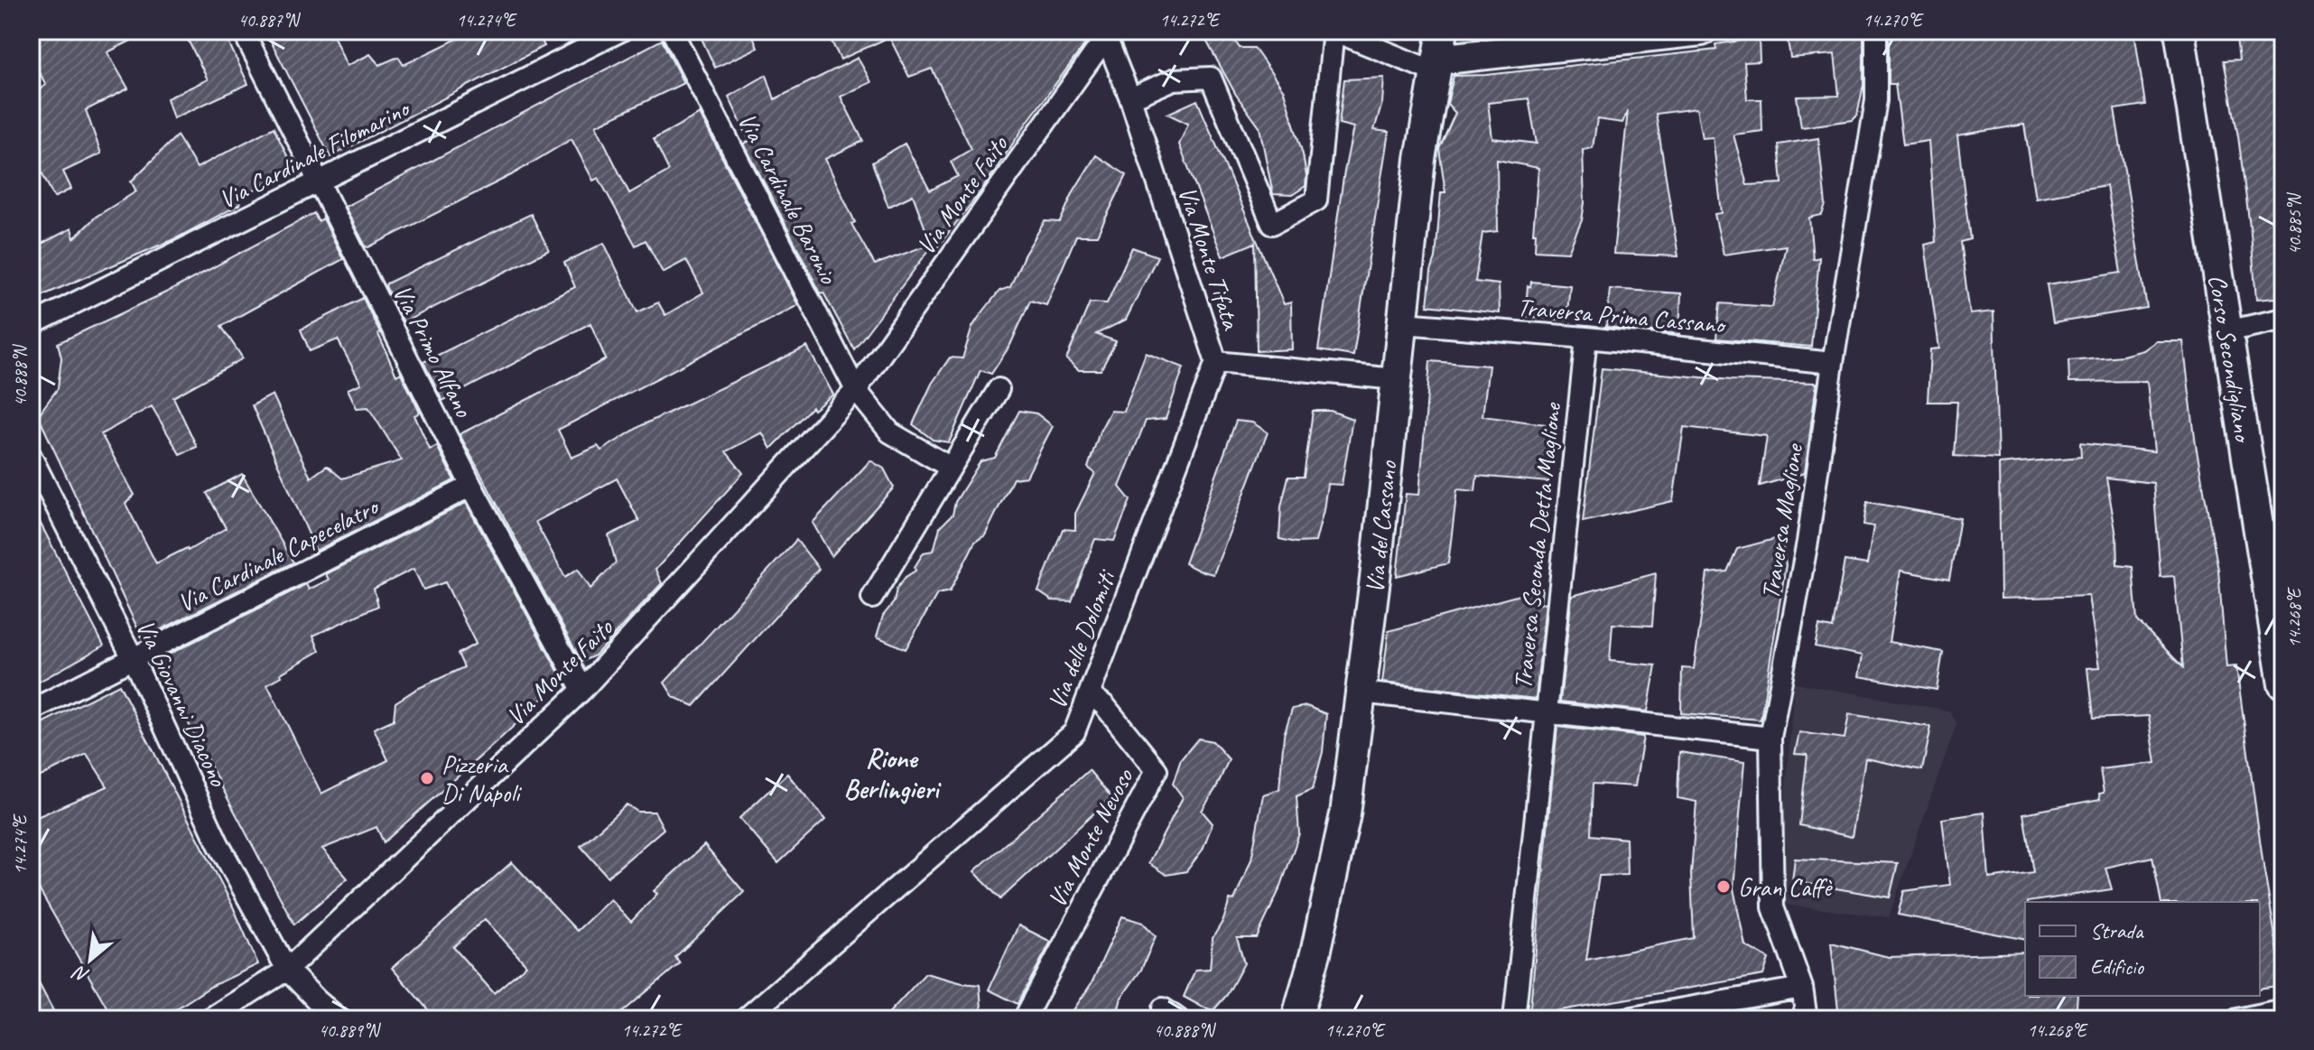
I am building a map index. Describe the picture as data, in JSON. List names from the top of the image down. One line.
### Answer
{"streets":{"main road":["Corso Secondigliano","Via del Cassano"],"street":["Via Cardinale Filomarino","Via Monte Faito","Via Cardinale Baronio","Via Monte Tifata","Traversa Prima Cassano","Via Primo Alfano","Traversa Maglione","Traversa Seconda Detta Maglione","Via Cardinale Capecelatro","Via delle Dolomiti","Via Giovanni Diacono","Via Monte Nevoso"]},"crossings":[["Via Cardinale Filomarino","Via Primo Alfano"],["Via Monte Faito","Via Cardinale Baronio"],["Via Monte Faito","Via Monte Tifata"],["Via Monte Faito","Via Primo Alfano"],["Via Monte Faito","Via Giovanni Diacono"],["Via Monte Tifata","Via del Cassano"],["Via Monte Tifata","Via delle Dolomiti"],["Traversa Prima Cassano","Traversa Maglione"],["Traversa Prima Cassano","Via del Cassano"],["Traversa Prima Cassano","Traversa Seconda Detta Maglione"],["Via Primo Alfano","Via Cardinale Capecelatro"],["Via Cardinale Capecelatro","Via Giovanni Diacono"],["Via delle Dolomiti","Via Monte Nevoso"]],"districts":["Rione Berlingieri"],"places":["Pizzeria Di Napoli","Gran Caffè"],"legend":["Strada","Edificio"],"north":"bottom left","coordinates":["40.887°N","14.274°E","14.272°E","14.270°E","40.885°N","40.888°N","14.268°E","40.889°N"]}
